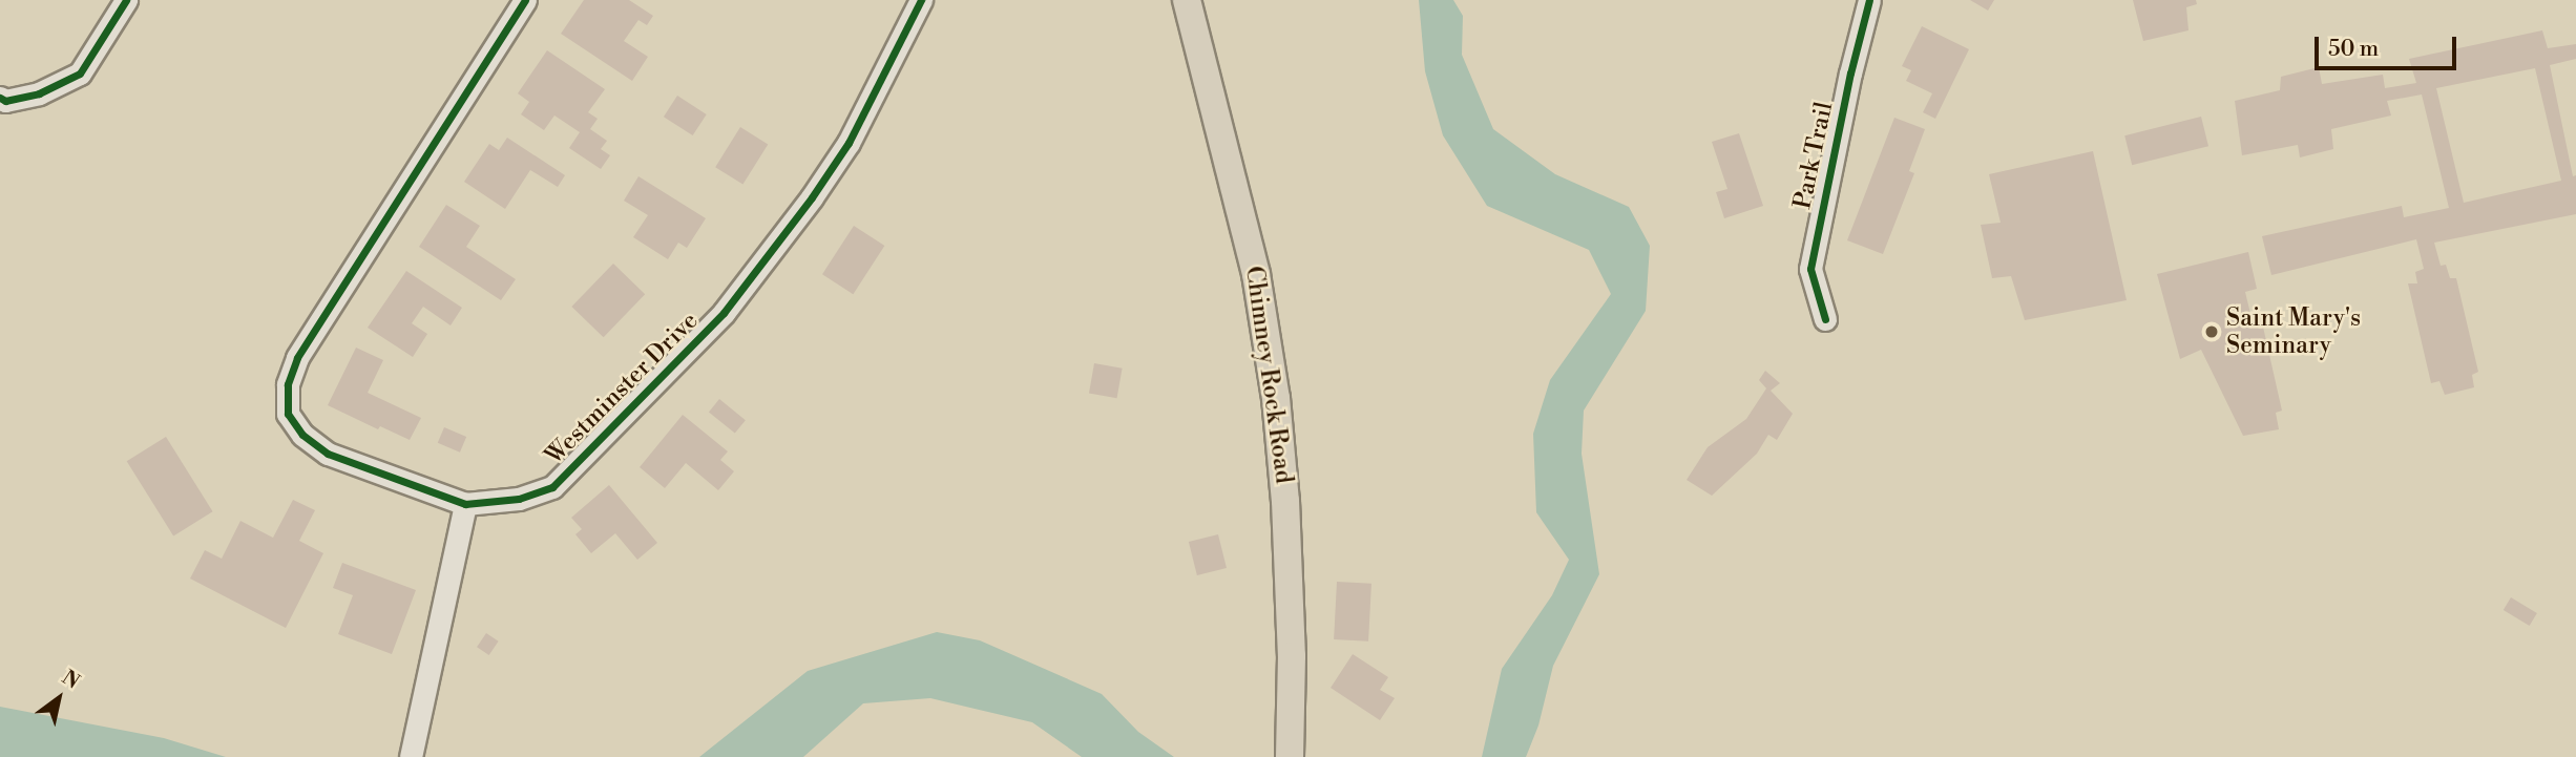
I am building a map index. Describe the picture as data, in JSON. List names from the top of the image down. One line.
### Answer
{"streets":{"main road":["Chimney Rock Road"],"street":["Park Trail","Westminster Drive"]},"places":["Saint Mary's Seminary"],"scale_bar":"50 m","north":"top right"}
